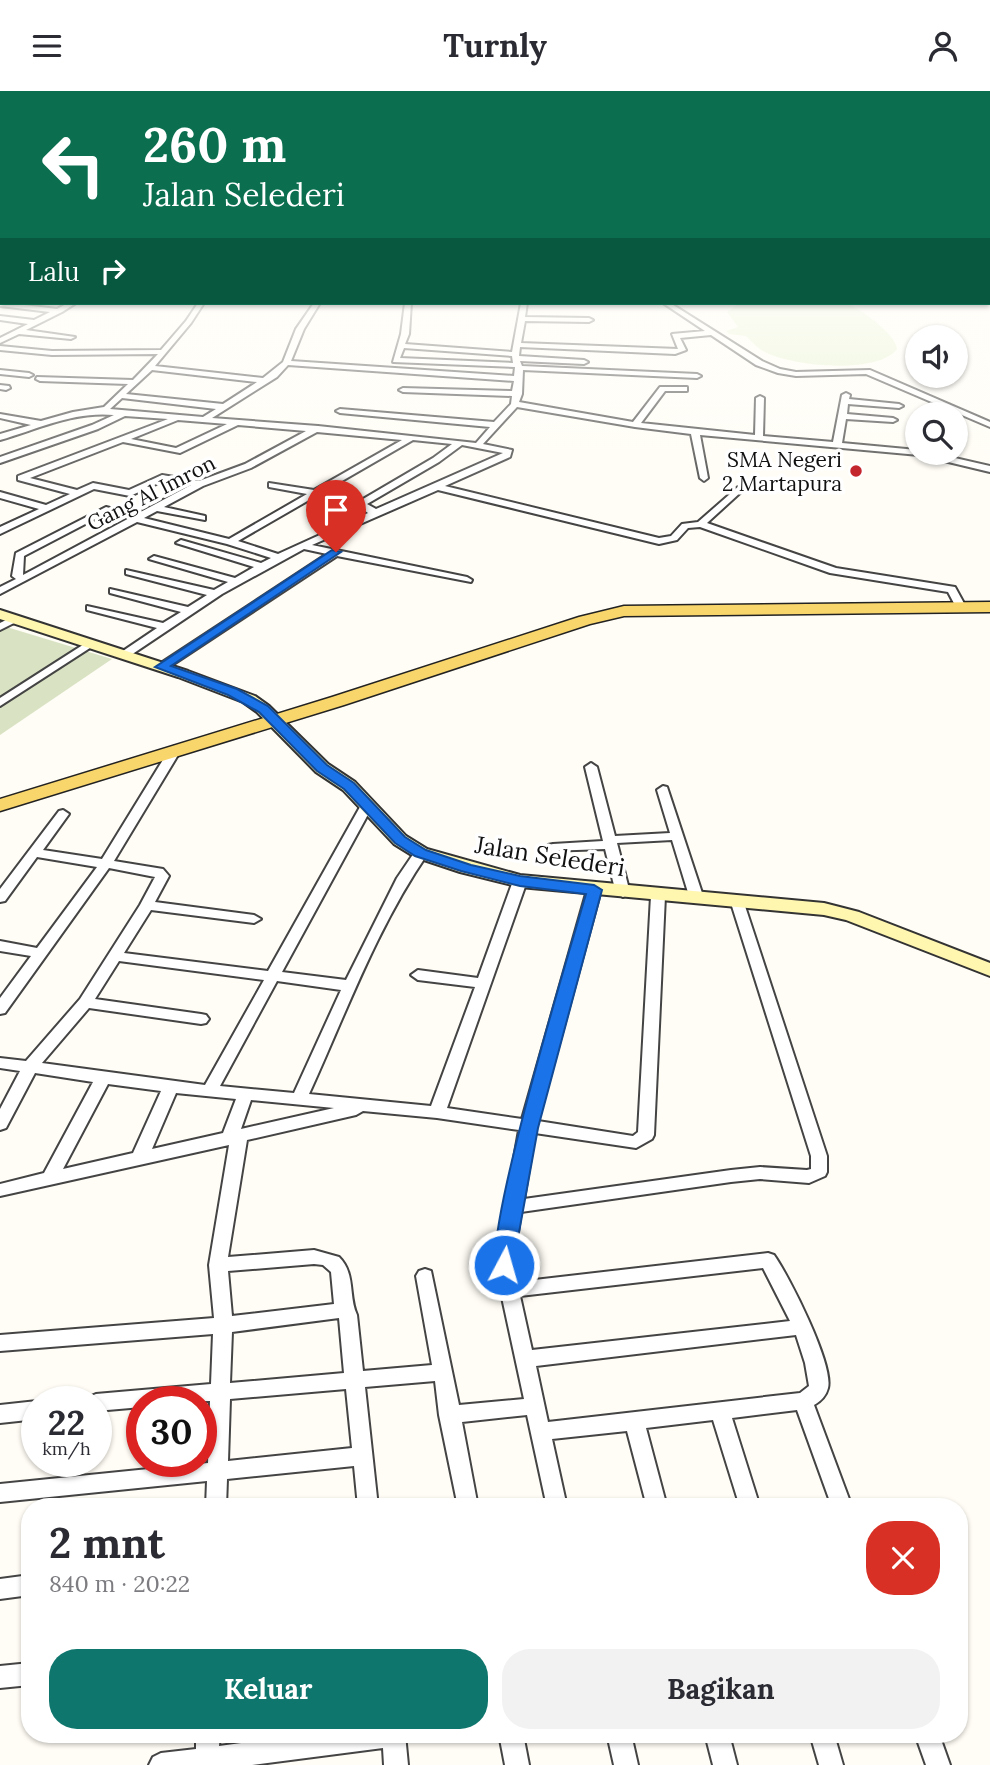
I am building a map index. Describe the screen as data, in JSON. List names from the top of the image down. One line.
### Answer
{"streets":{"street":["Gang Al Imron","Jalan Selederi"]},"places":["SMA Negeri 2 Martapura"],"page":{"header":"Turnly","turn":["260 m","Jalan Selederi"],"then":"Lalu","speed":"22 km/h","limit":"30","heading":["2 mnt","840 m · 20:22"],"buttons":["Keluar","Bagikan"]}}
